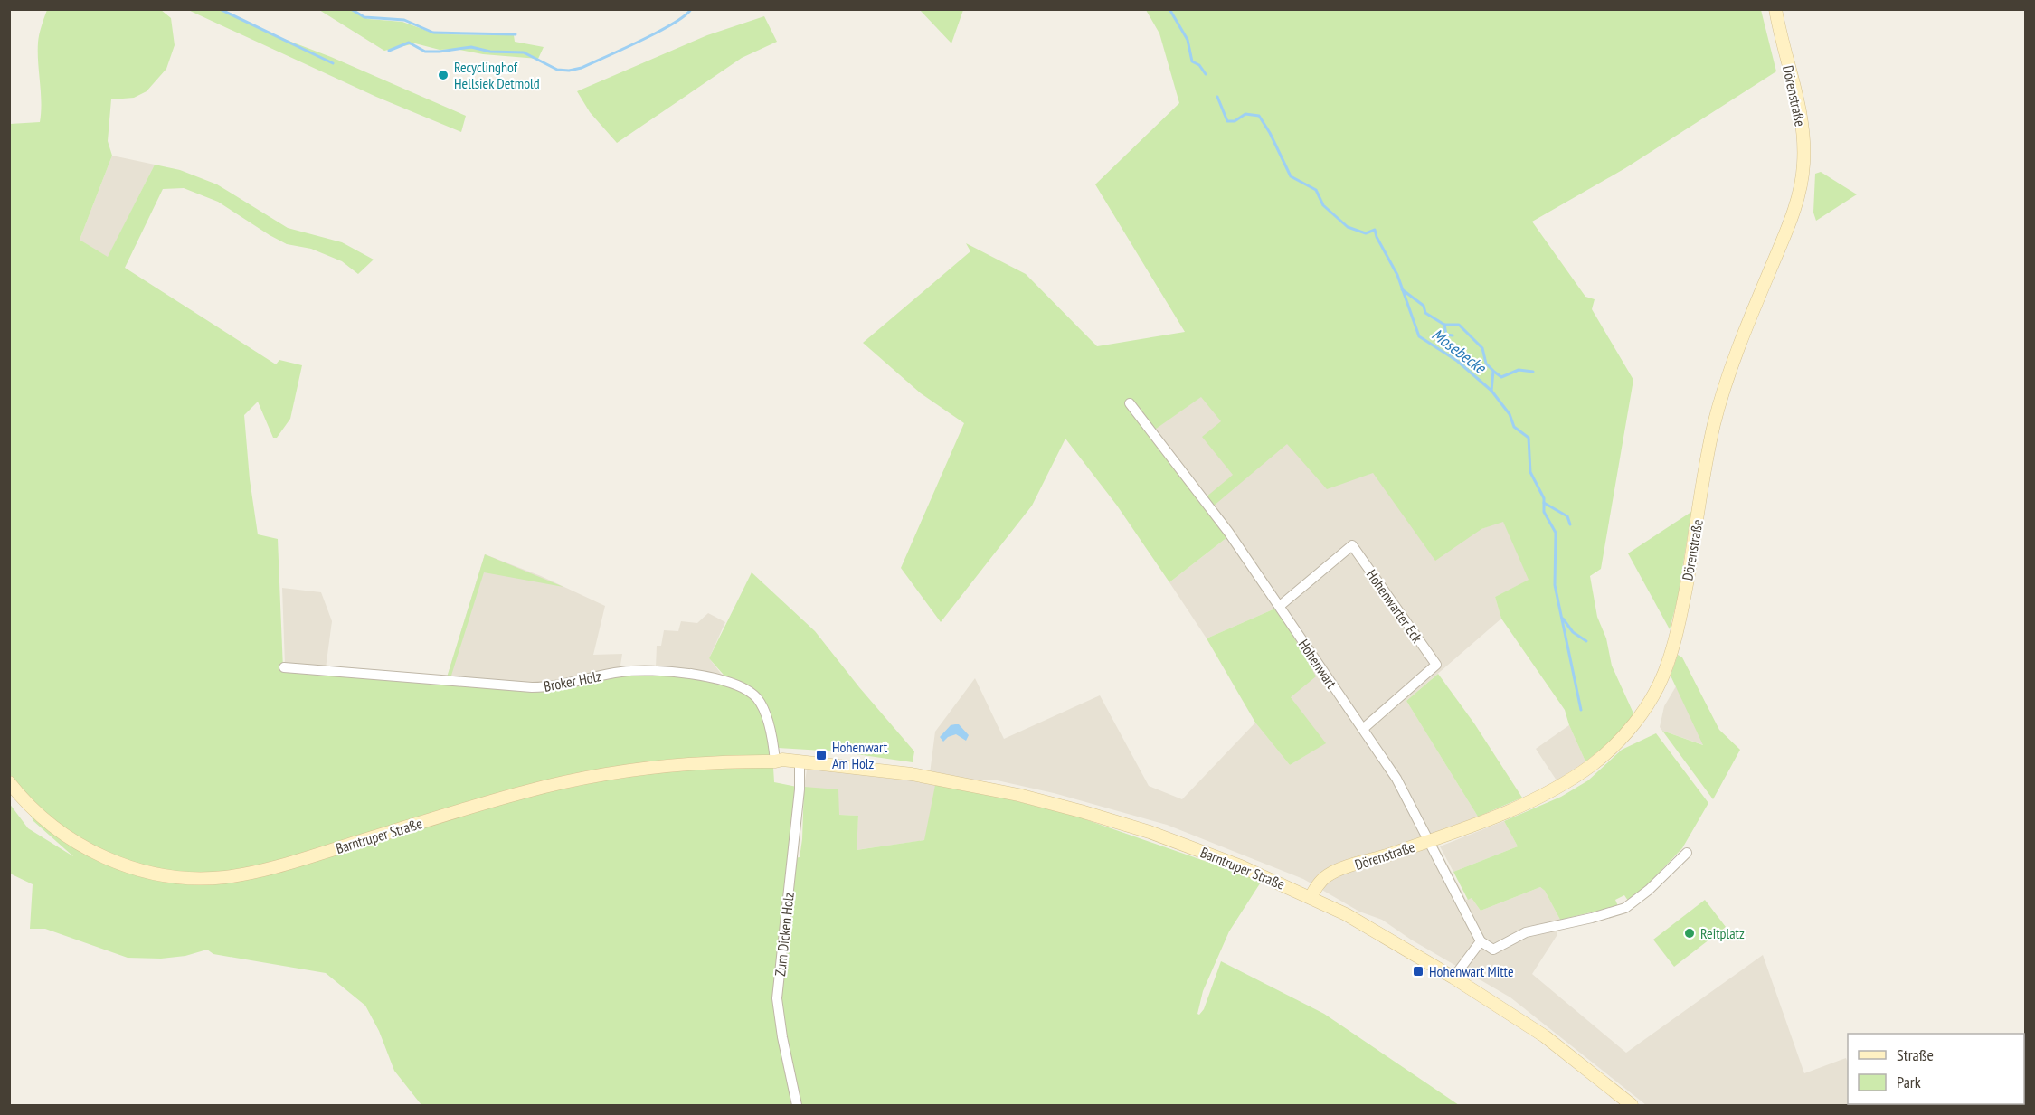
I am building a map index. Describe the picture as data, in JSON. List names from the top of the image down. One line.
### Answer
{"streets":{"main road":["Dörenstraße","Barntruper Straße"],"street":["Hohenwarter Eck","Hohenwart","Broker Holz","Zum Dicken Holz"]},"crossings":[["Dörenstraße","Hohenwart"],["Dörenstraße","Barntruper Straße"],["Hohenwarter Eck","Hohenwart"],["Broker Holz","Barntruper Straße"],["Barntruper Straße","Zum Dicken Holz"]],"water":["Mosebecke"],"places":{"other":["Recyclinghof Hellsiek Detmold","Reitplatz"],"transit":["Hohenwart Am Holz","Hohenwart Mitte"]},"legend":["Straße","Park"]}
